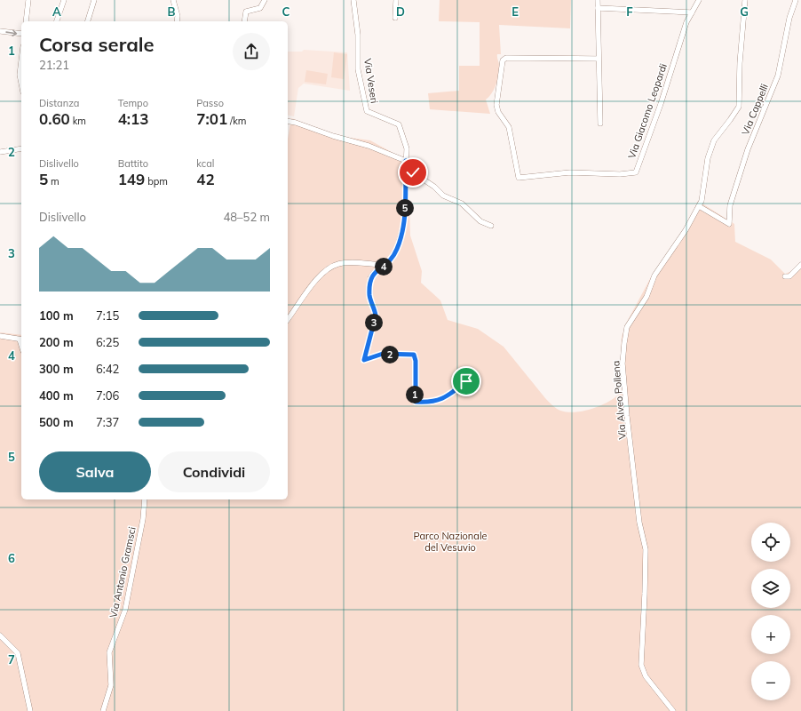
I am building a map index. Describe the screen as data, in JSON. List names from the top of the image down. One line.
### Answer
{"streets":{"street":["Via Veseri","Via Cappelli","Via Giacomo Leopardi","Via Alveo Pollena","Via Antonio Gramsci"]},"crossings":[["Via Cappelli","Via Alveo Pollena"]],"parks":["Parco Nazionale del Vesuvio"],"page":{"heading":["Corsa serale","21:21"],"stats":[["Distanza","0.60 km"],["Tempo","4:13"],["Passo","7:01 /km"],["Dislivello","5 m"],["Battito","149 bpm"],["kcal","42"]],"pins":["5","4","3","2","1"],"chart":["Dislivello","48–52 m"],"list":[{"name":"100 m","note":"7:15"},{"name":"200 m","note":"6:25"},{"name":"300 m","note":"6:42"},{"name":"400 m","note":"7:06"},{"name":"500 m","note":"7:37"}],"buttons":["Salva","Condividi"],"map_buttons":["+","−"]},"grid":{"columns":["A","B","C","D","E","F","G"],"rows":["1","2","3","4","5","6","7"]}}
